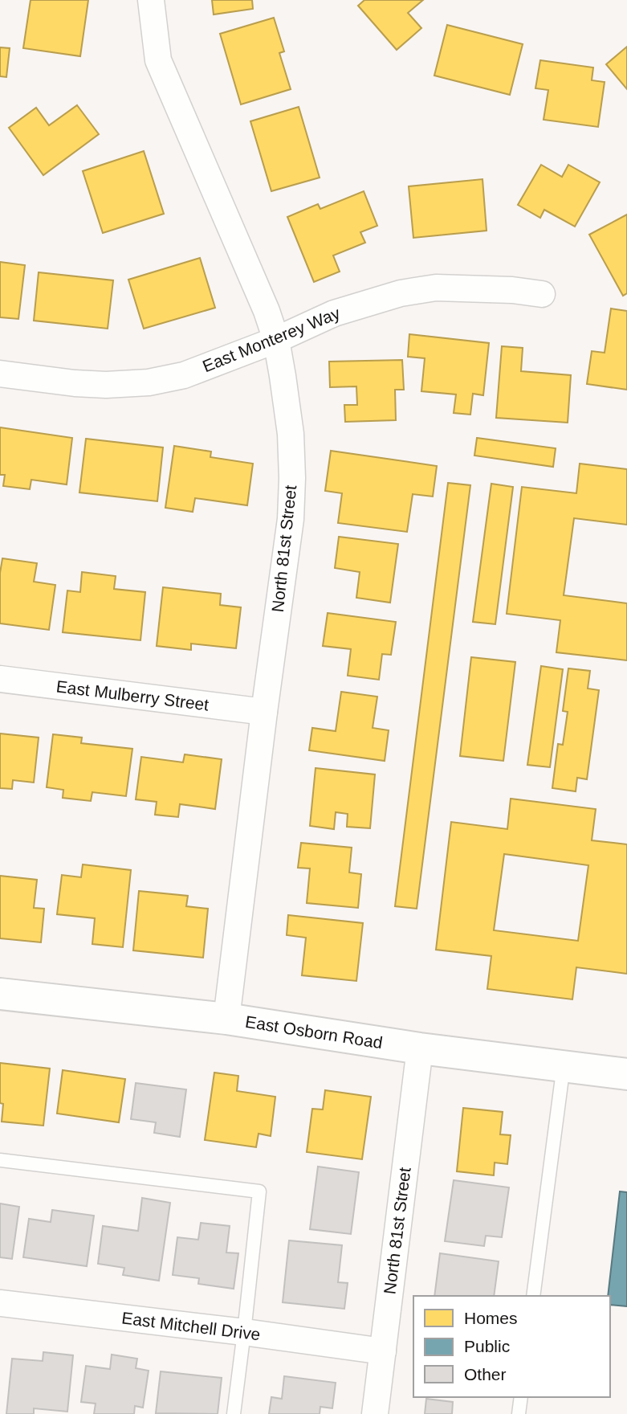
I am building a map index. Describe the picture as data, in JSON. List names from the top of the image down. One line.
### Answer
{"streets":{"street":["East Monterey Way","North 81st Street","East Mulberry Street","East Osborn Road","East Mitchell Drive"]},"crossings":[["East Monterey Way","North 81st Street"],["North 81st Street","East Mulberry Street"],["North 81st Street","East Osborn Road"],["North 81st Street","East Mitchell Drive"]],"legend":["Homes","Public","Other"]}
